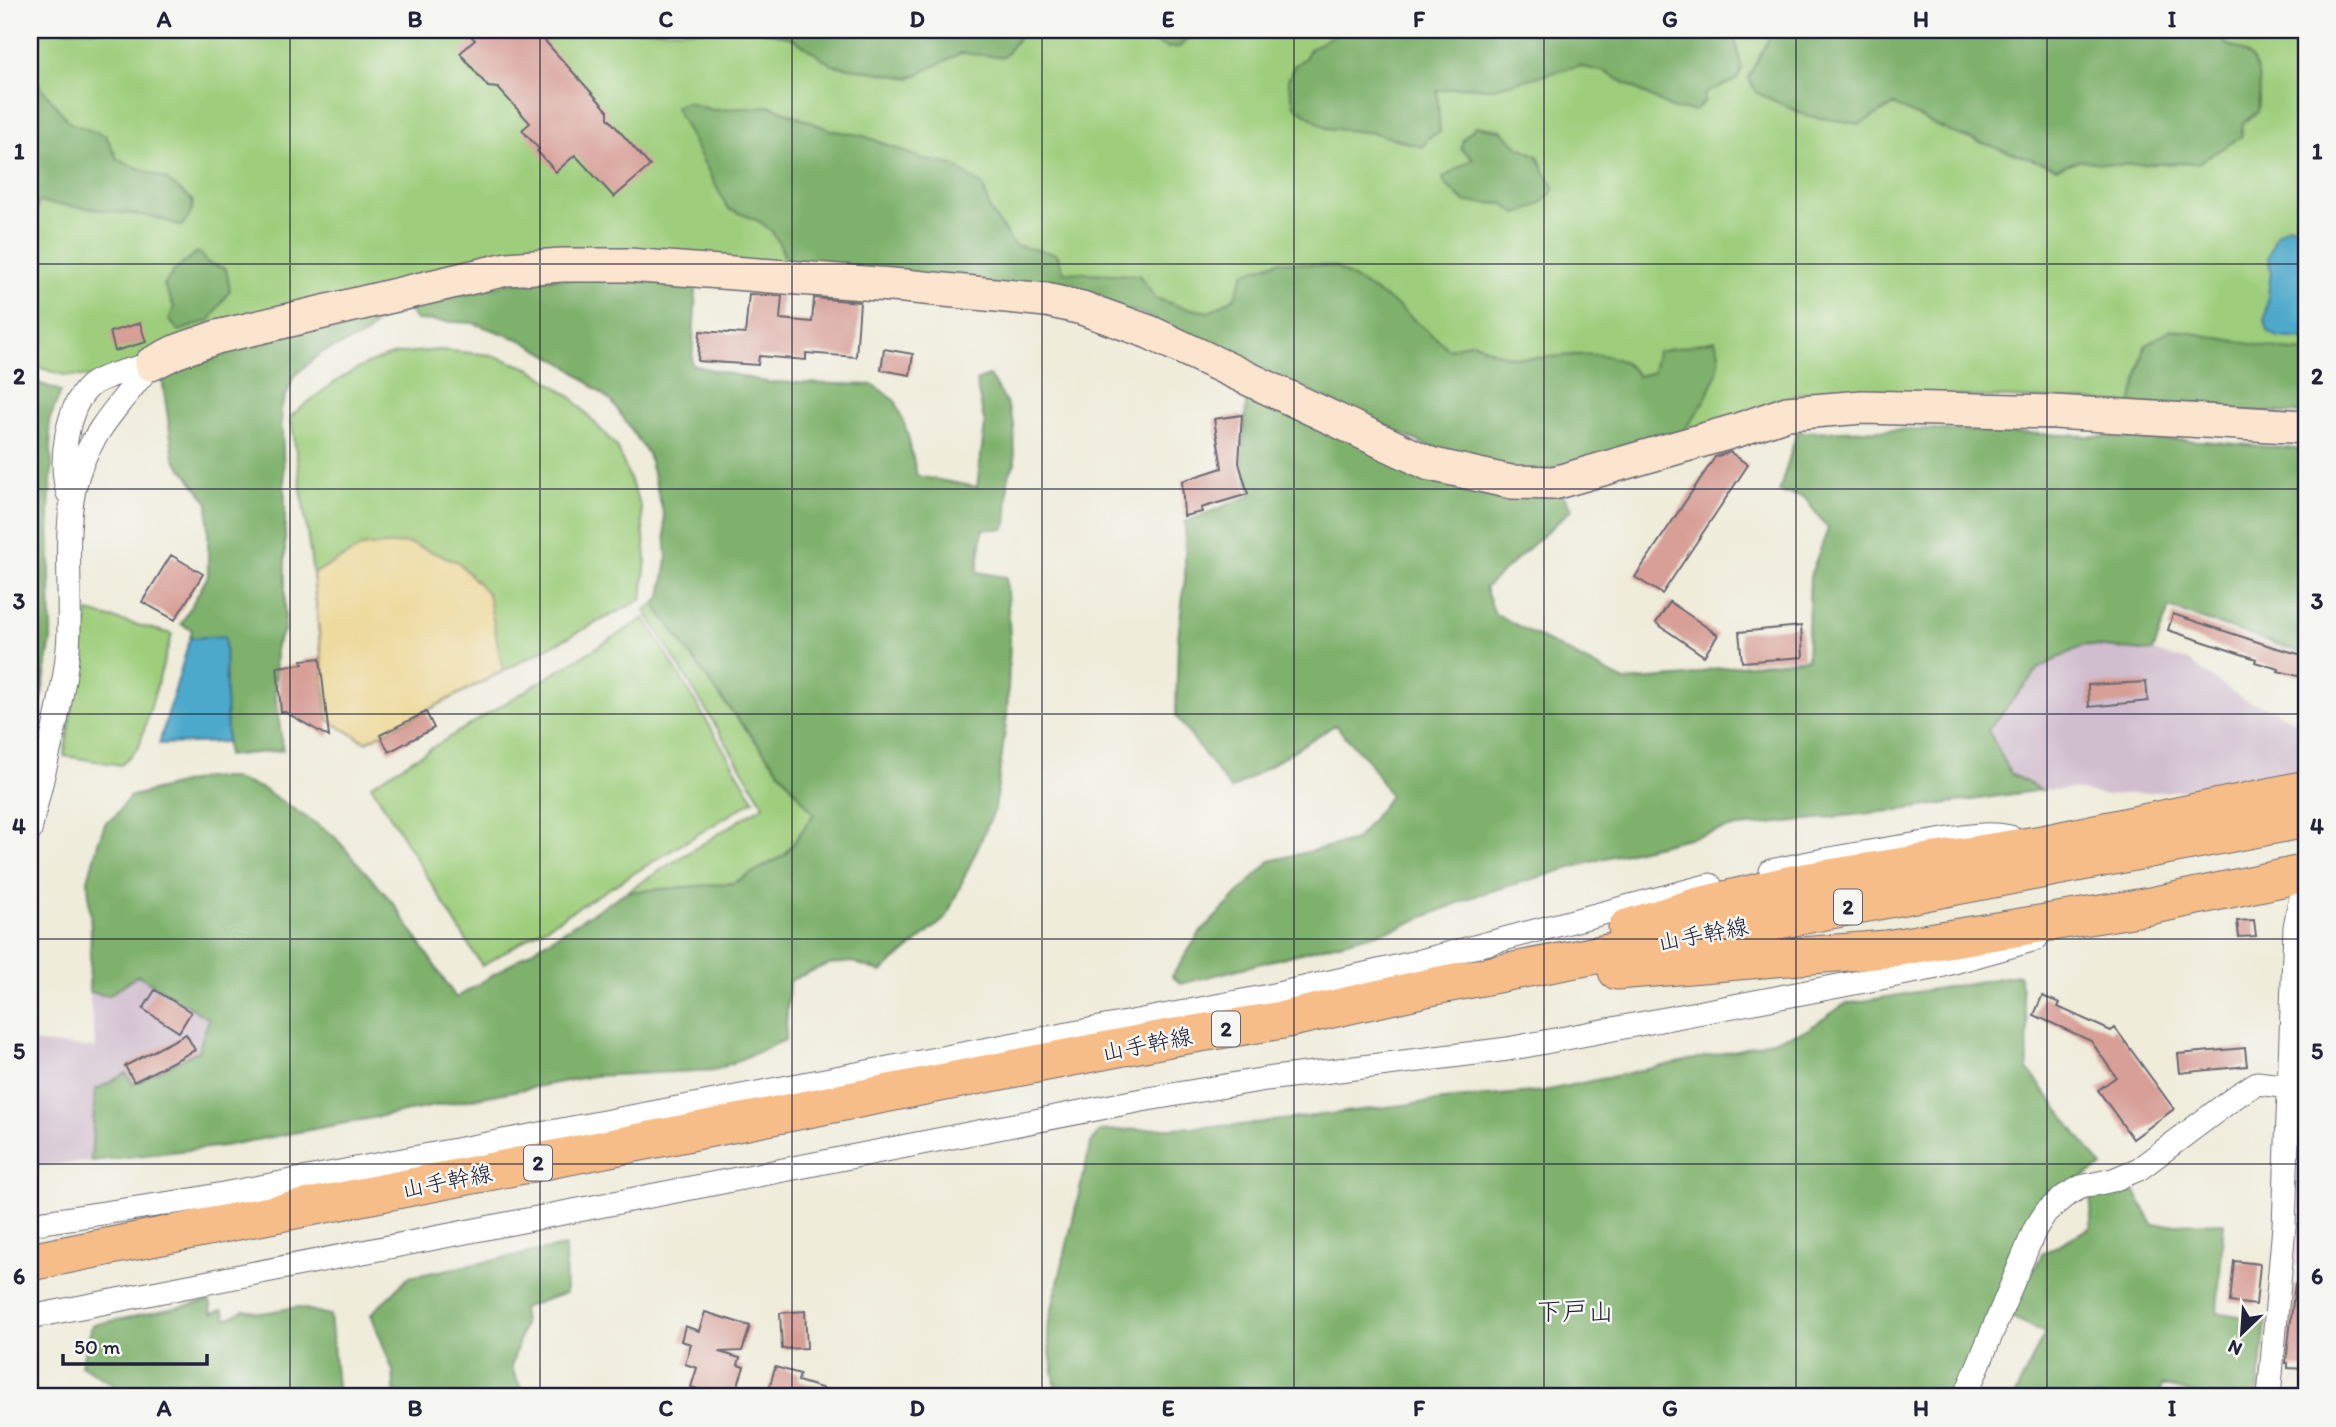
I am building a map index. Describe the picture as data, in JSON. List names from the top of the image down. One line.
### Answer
{"streets":{"main road":["2","山手幹線"]},"districts":["下戸山"],"scale_bar":"50 m","north":"bottom left","grid":{"columns":["A","B","C","D","E","F","G","H","I"],"rows":["1","2","3","4","5","6"]}}
